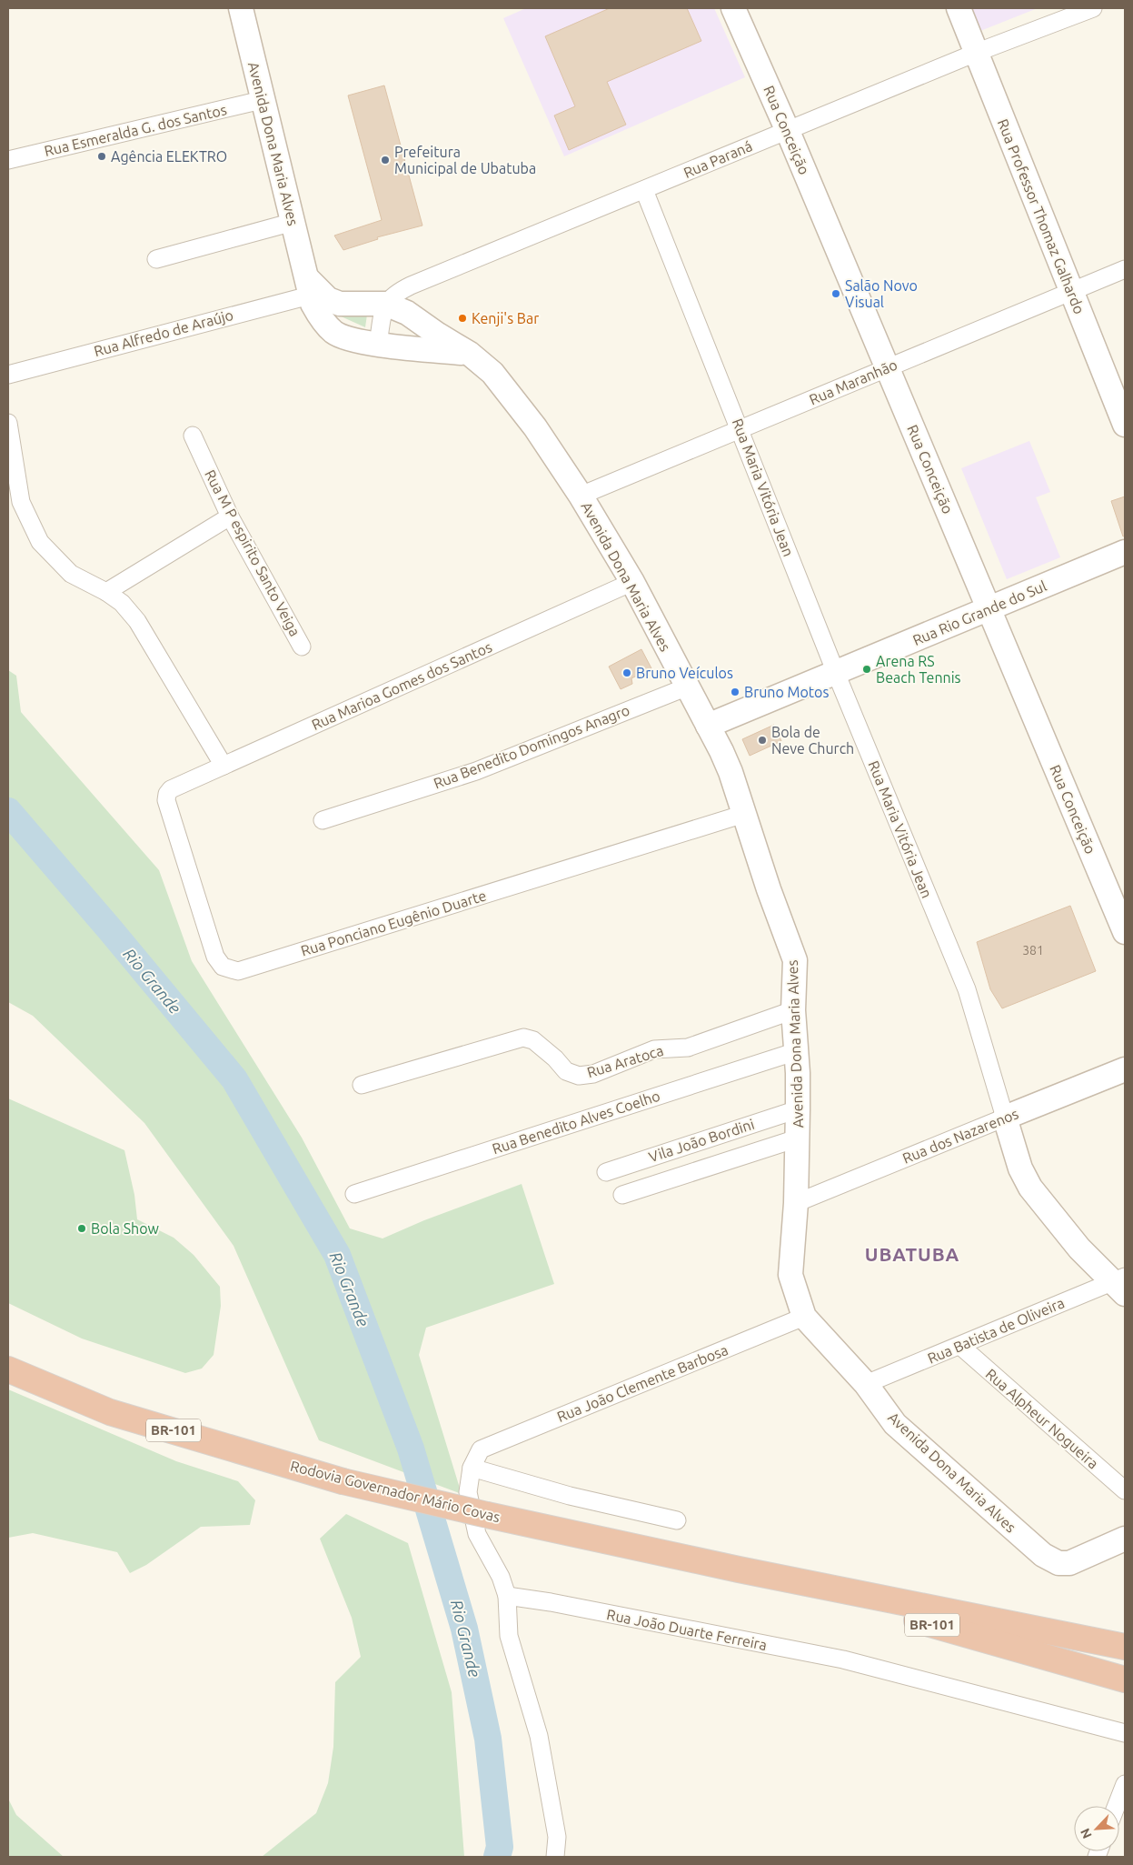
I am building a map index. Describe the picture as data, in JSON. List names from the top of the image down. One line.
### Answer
{"streets":{"highway":["BR-101","Rodovia Governador Mário Covas"],"street":["Rua Esmeralda G. dos Santos","Rua Conceição","Avenida Dona Maria Alves","Rua Paraná","Rua Professor Thomaz Galhardo","Rua Alfredo de Araújo","Rua Maranhão","Rua Maria Vitória Jean","Rua M P espirito Santo Veiga","Rua Rio Grande do Sul","Rua Marioa Gomes dos Santos","Rua Benedito Domingos Anagro","Rua Ponciano Eugênio Duarte","Rua Aratoca","Rua Benedito Alves Coelho","Rua dos Nazarenos","Vila João Bordini","Rua Batista de Oliveira","Rua João Clemente Barbosa","Rua Alpheur Nogueira","Rua João Duarte Ferreira"]},"crossings":[["Rua Esmeralda G. dos Santos","Avenida Dona Maria Alves"],["Rua Conceição","Rua Paraná"],["Rua Conceição","Rua Maranhão"],["Rua Conceição","Rua Rio Grande do Sul"],["Avenida Dona Maria Alves","Rua Paraná"],["Avenida Dona Maria Alves","Rua Alfredo de Araújo"],["Avenida Dona Maria Alves","Rua Maranhão"],["Avenida Dona Maria Alves","Rua Rio Grande do Sul"],["Avenida Dona Maria Alves","Rua Marioa Gomes dos Santos"],["Avenida Dona Maria Alves","Rua Benedito Domingos Anagro"],["Avenida Dona Maria Alves","Rua Ponciano Eugênio Duarte"],["Avenida Dona Maria Alves","Rua Aratoca"],["Avenida Dona Maria Alves","Rua Benedito Alves Coelho"],["Avenida Dona Maria Alves","Rua dos Nazarenos"],["Avenida Dona Maria Alves","Vila João Bordini"],["Avenida Dona Maria Alves","Rua Batista de Oliveira"],["Avenida Dona Maria Alves","Rua João Clemente Barbosa"],["Rua Paraná","Rua Professor Thomaz Galhardo"],["Rua Paraná","Rua Maria Vitória Jean"],["Rua Professor Thomaz Galhardo","Rua Maranhão"],["Rua Maranhão","Rua Maria Vitória Jean"],["Rua Maria Vitória Jean","Rua Rio Grande do Sul"],["Rua Maria Vitória Jean","Rua dos Nazarenos"],["Rua Maria Vitória Jean","Rua Batista de Oliveira"],["Rua Marioa Gomes dos Santos","Rua Ponciano Eugênio Duarte"],["Rua Batista de Oliveira","Rua Alpheur Nogueira"]],"districts":["UBATUBA"],"water":["Rio Grande"],"places":["Agência ELEKTRO","Prefeitura Municipal de Ubatuba","Salão Novo Visual","Kenji's Bar","Arena RS Beach Tennis","Bruno Veículos","Bruno Motos","Bola de Neve Church","Bola Show"],"house_numbers":["381"],"north":"bottom left"}
